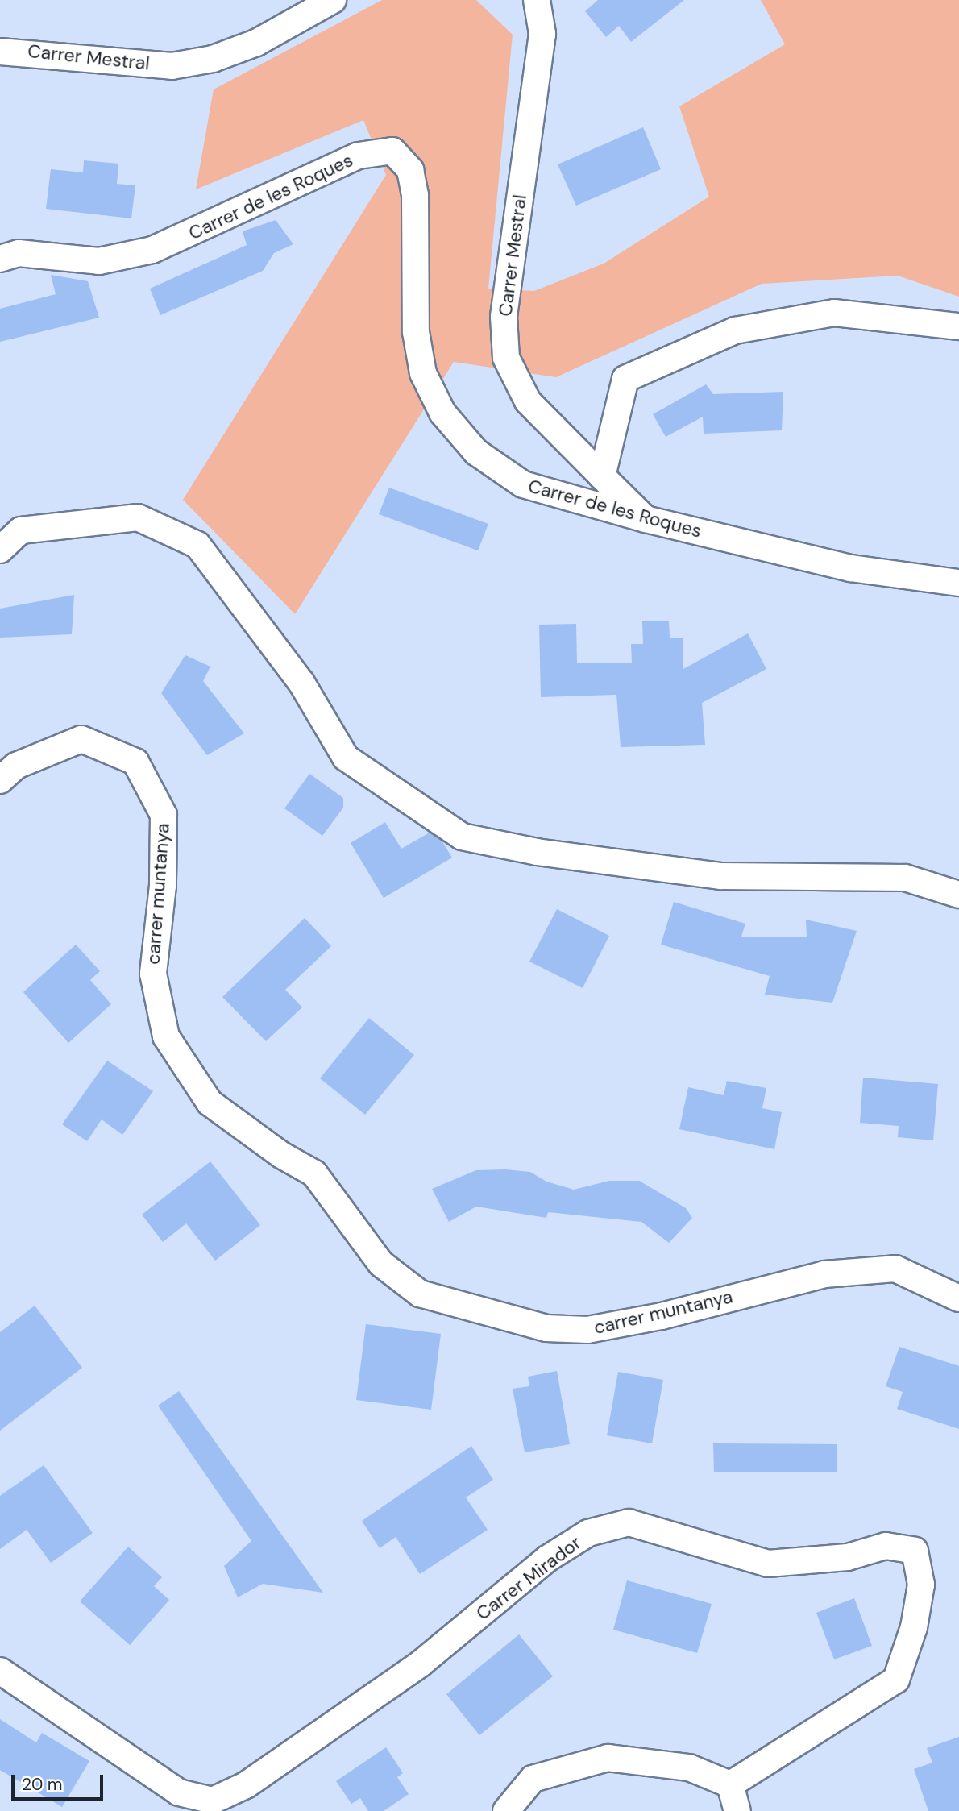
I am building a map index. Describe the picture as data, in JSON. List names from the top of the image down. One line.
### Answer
{"streets":{"street":["Carrer Mestral","Carrer de les Roques","carrer muntanya","Carrer Mirador"]},"crossings":[["Carrer Mestral","Carrer de les Roques"]],"scale_bar":"20 m"}
